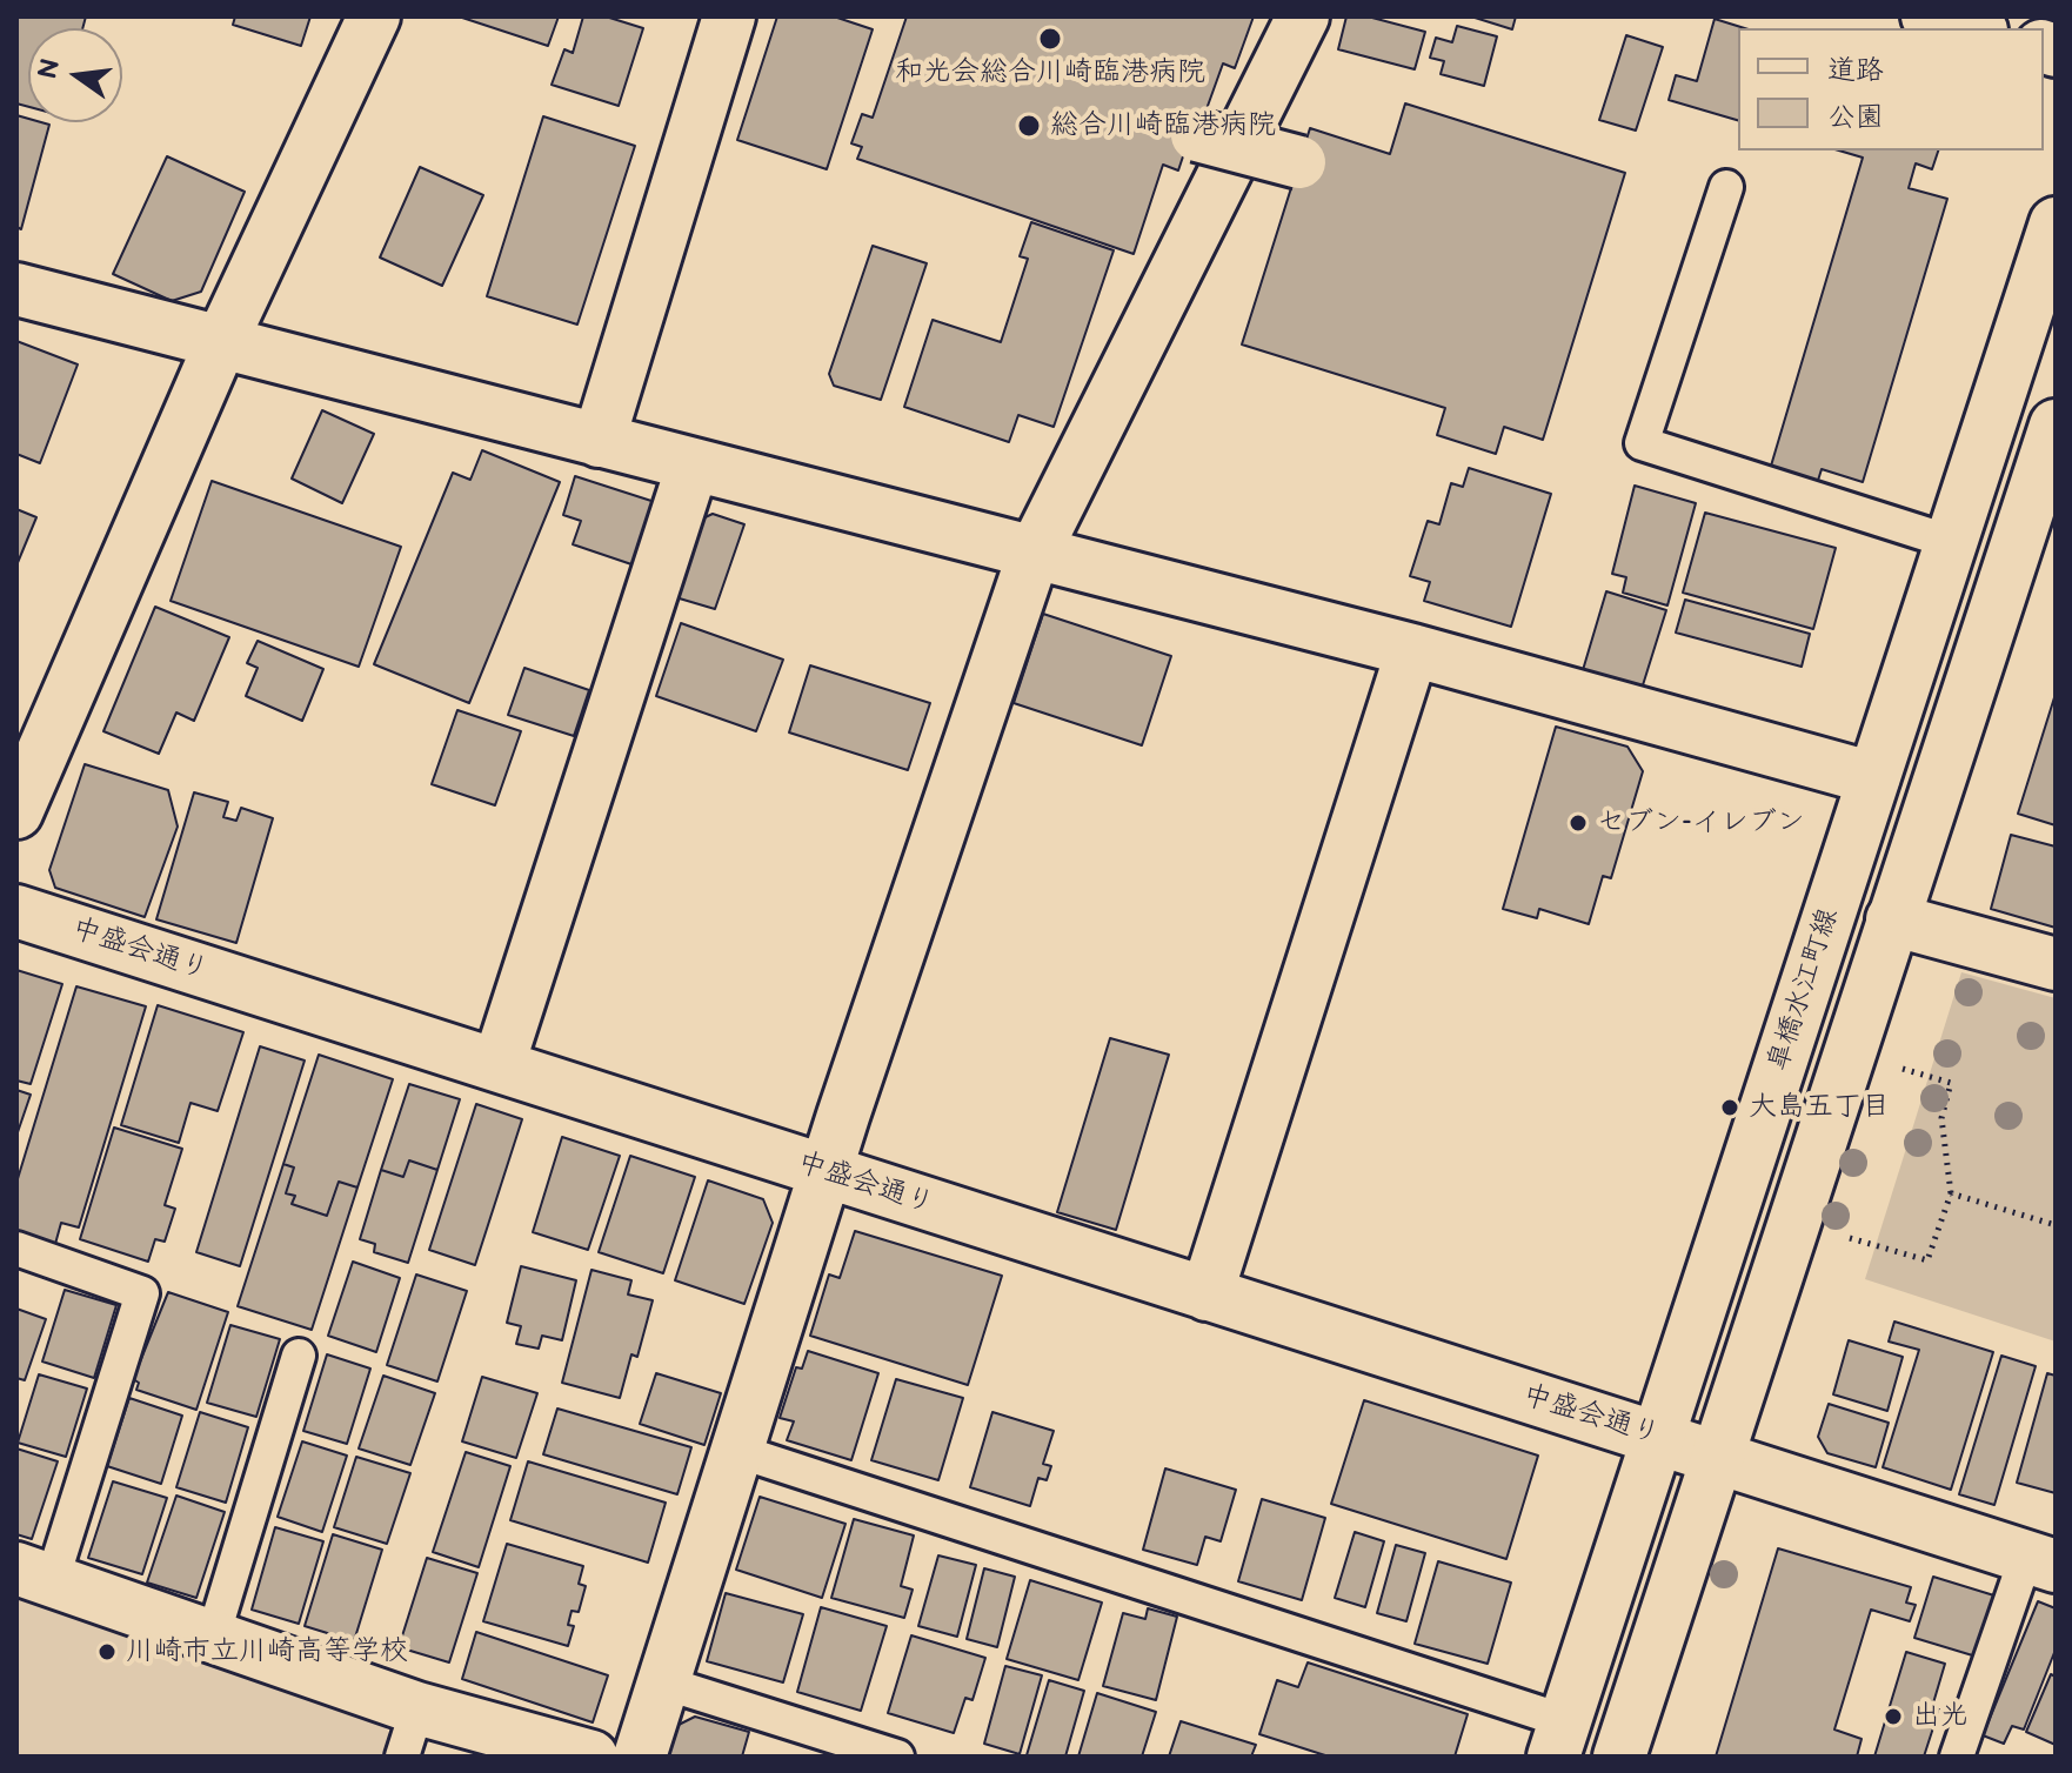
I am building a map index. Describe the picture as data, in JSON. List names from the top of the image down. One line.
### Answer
{"streets":{"street":["中盛会通り","皐橋水江町線"]},"crossings":[["中盛会通り","皐橋水江町線"]],"places":["和光会総合川崎臨港病院","総合川崎臨港病院","セブン-イレブン","大島五丁目","川崎市立川崎高等学校","出光"],"legend":["道路","公園"],"north":"left"}
